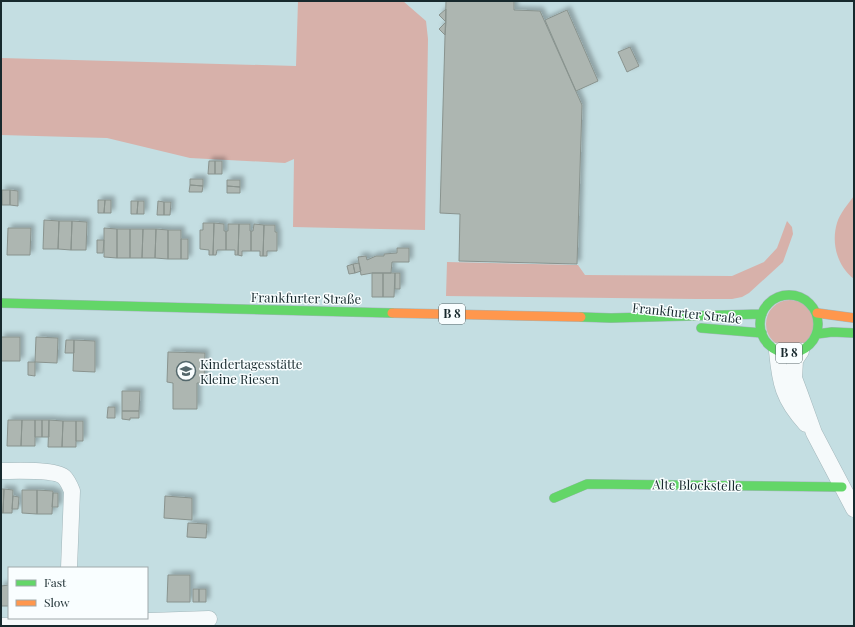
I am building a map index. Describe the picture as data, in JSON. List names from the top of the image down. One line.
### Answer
{"streets":{"main road":["Frankfurter Straße","B 8","Alte Blockstelle"]},"crossings":[["Frankfurter Straße","B 8"]],"places":{"school or university":["Kindertagesstätte Kleine Riesen"]},"legend":["Fast","Slow"]}
